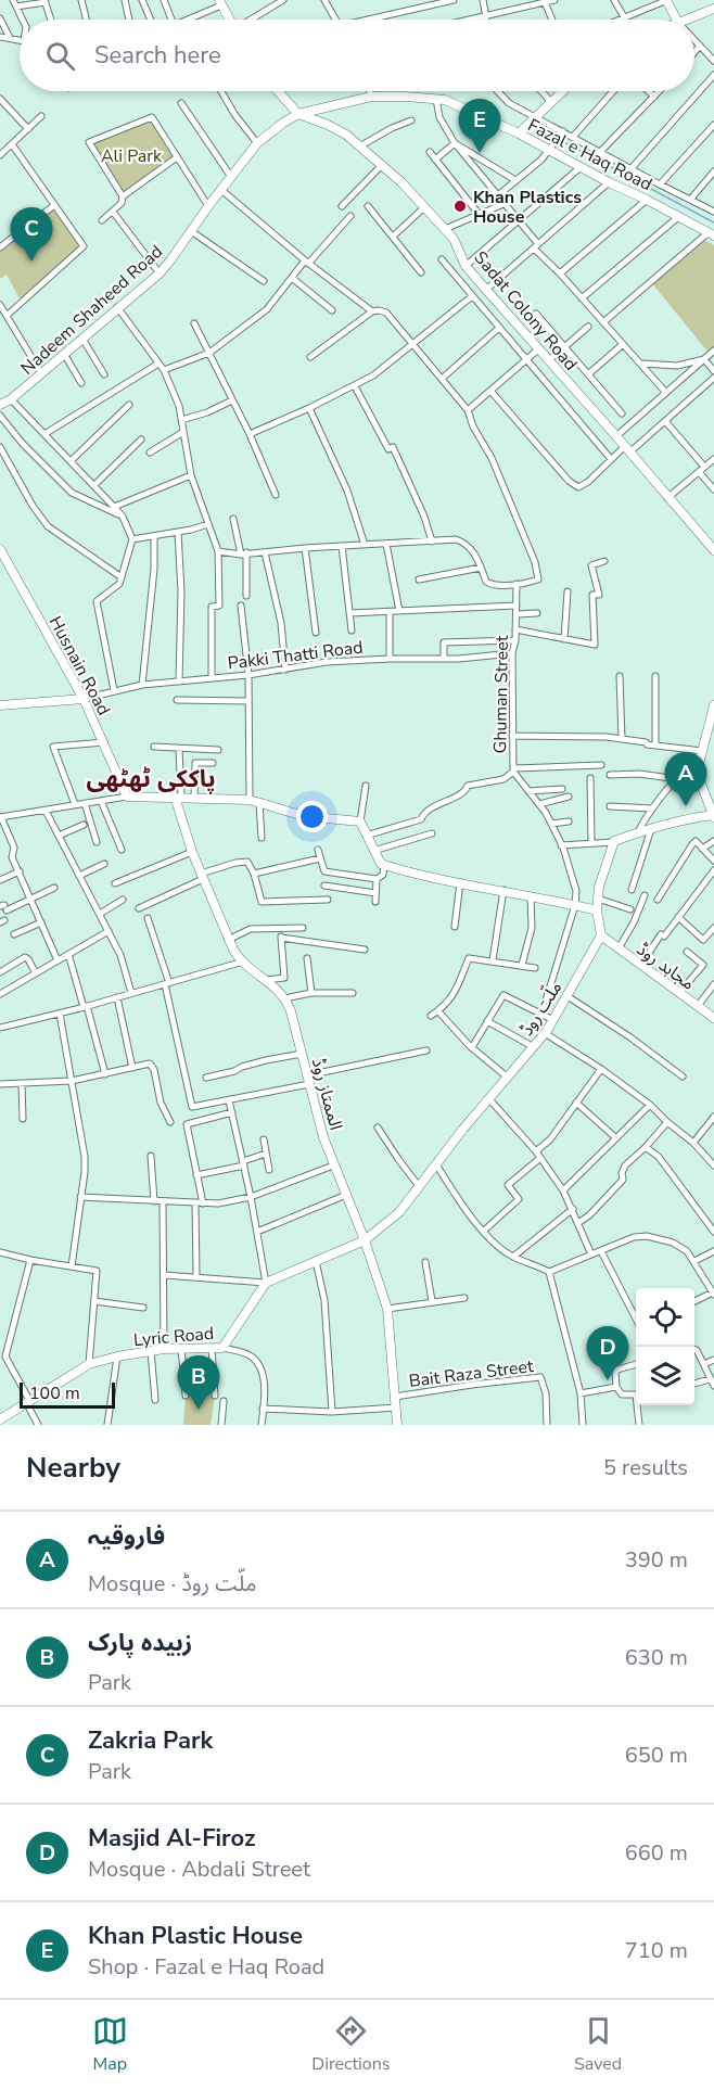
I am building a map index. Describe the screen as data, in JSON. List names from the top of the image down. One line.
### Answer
{"streets":{"street":["Fazal e Haq Road","Nadeem Shaheed Road","Sadat Colony Road","Pakki Thatti Road","Husnain Road","Ghuman Street","مجاہد روڈ","ملّت روڈ","الممتاز روڈ","Lyric Road","Bait Raza Street"]},"crossings":[["Fazal e Haq Road","Nadeem Shaheed Road"],["Fazal e Haq Road","Sadat Colony Road"],["Nadeem Shaheed Road","Sadat Colony Road"],["Pakki Thatti Road","Husnain Road"],["Pakki Thatti Road","Ghuman Street"],["مجاہد روڈ","ملّت روڈ"],["ملّت روڈ","الممتاز روڈ"],["الممتاز روڈ","Bait Raza Street"]],"districts":["پاککی ٹھٹھی"],"parks":["Ali Park"],"places":["Khan Plastics House"],"scale_bar":"100 m","page":{"search":"Search here","pins":["E","C","A","D","B"],"scale":"100 m","heading":["Nearby","5 results"],"list":[{"mark":"A","name":"فاروقیہ","note":"Mosque · ملّت روڈ","value":"390 m"},{"mark":"B","name":"زبیدہ پارک","note":"Park","value":"630 m"},{"mark":"C","name":"Zakria Park","note":"Park","value":"650 m"},{"mark":"D","name":"Masjid Al-Firoz","note":"Mosque · Abdali Street","value":"660 m"},{"mark":"E","name":"Khan Plastic House","note":"Shop · Fazal e Haq Road","value":"710 m"}],"nav":["Map","Directions","Saved"]}}
